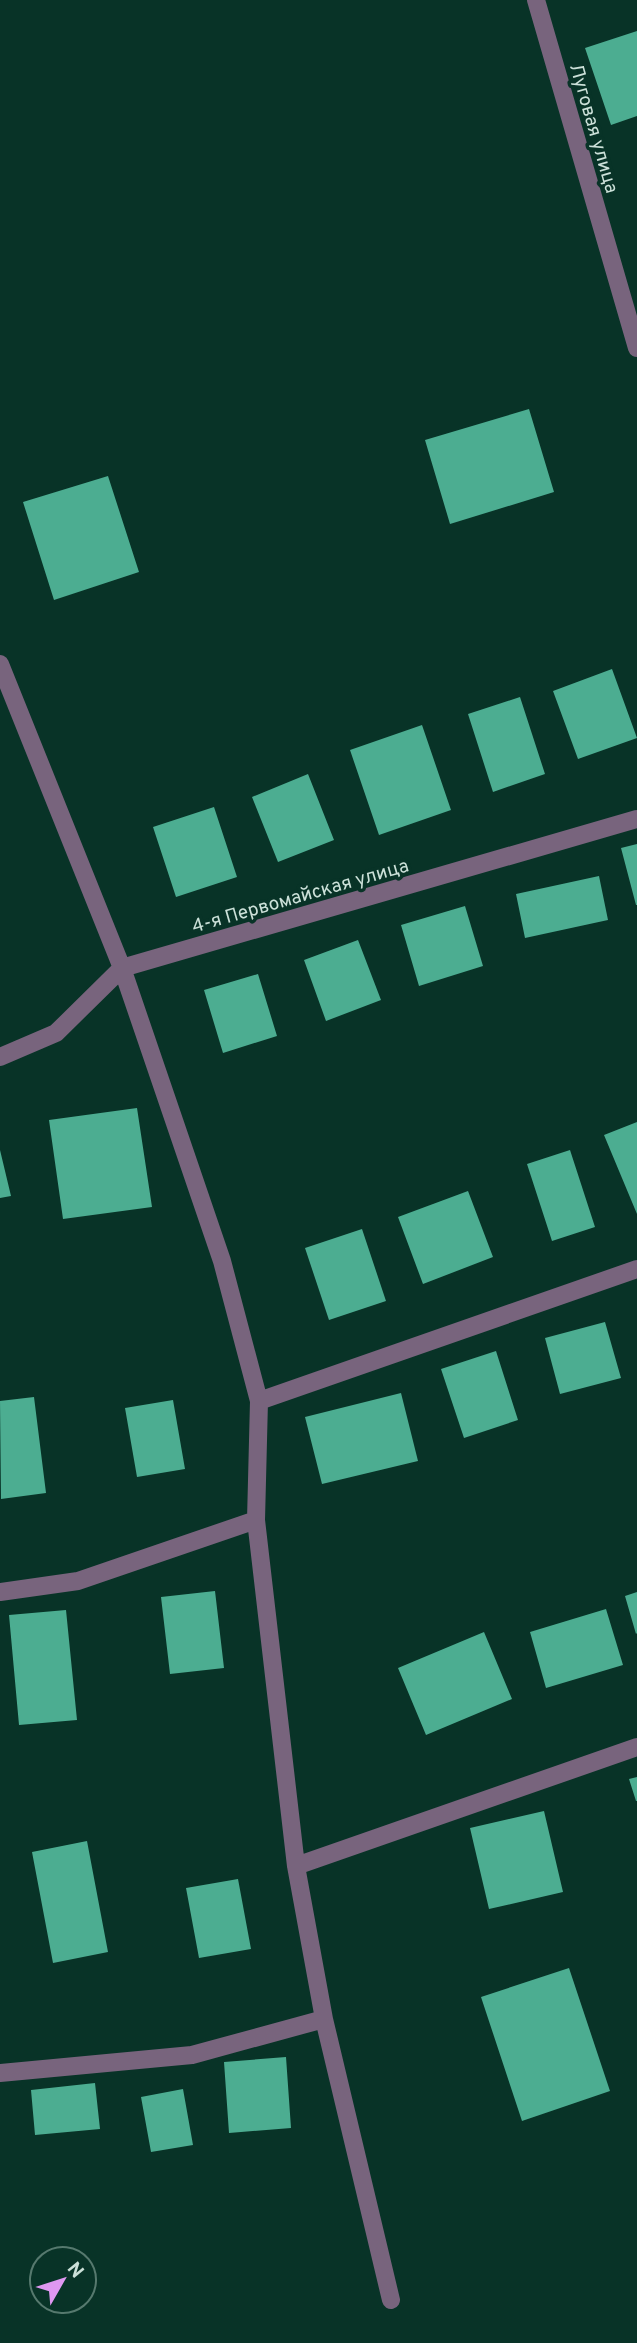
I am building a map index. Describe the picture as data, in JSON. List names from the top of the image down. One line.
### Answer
{"streets":{"street":["Луговая улица","4-я Первомайская улица"]},"north":"top right"}
